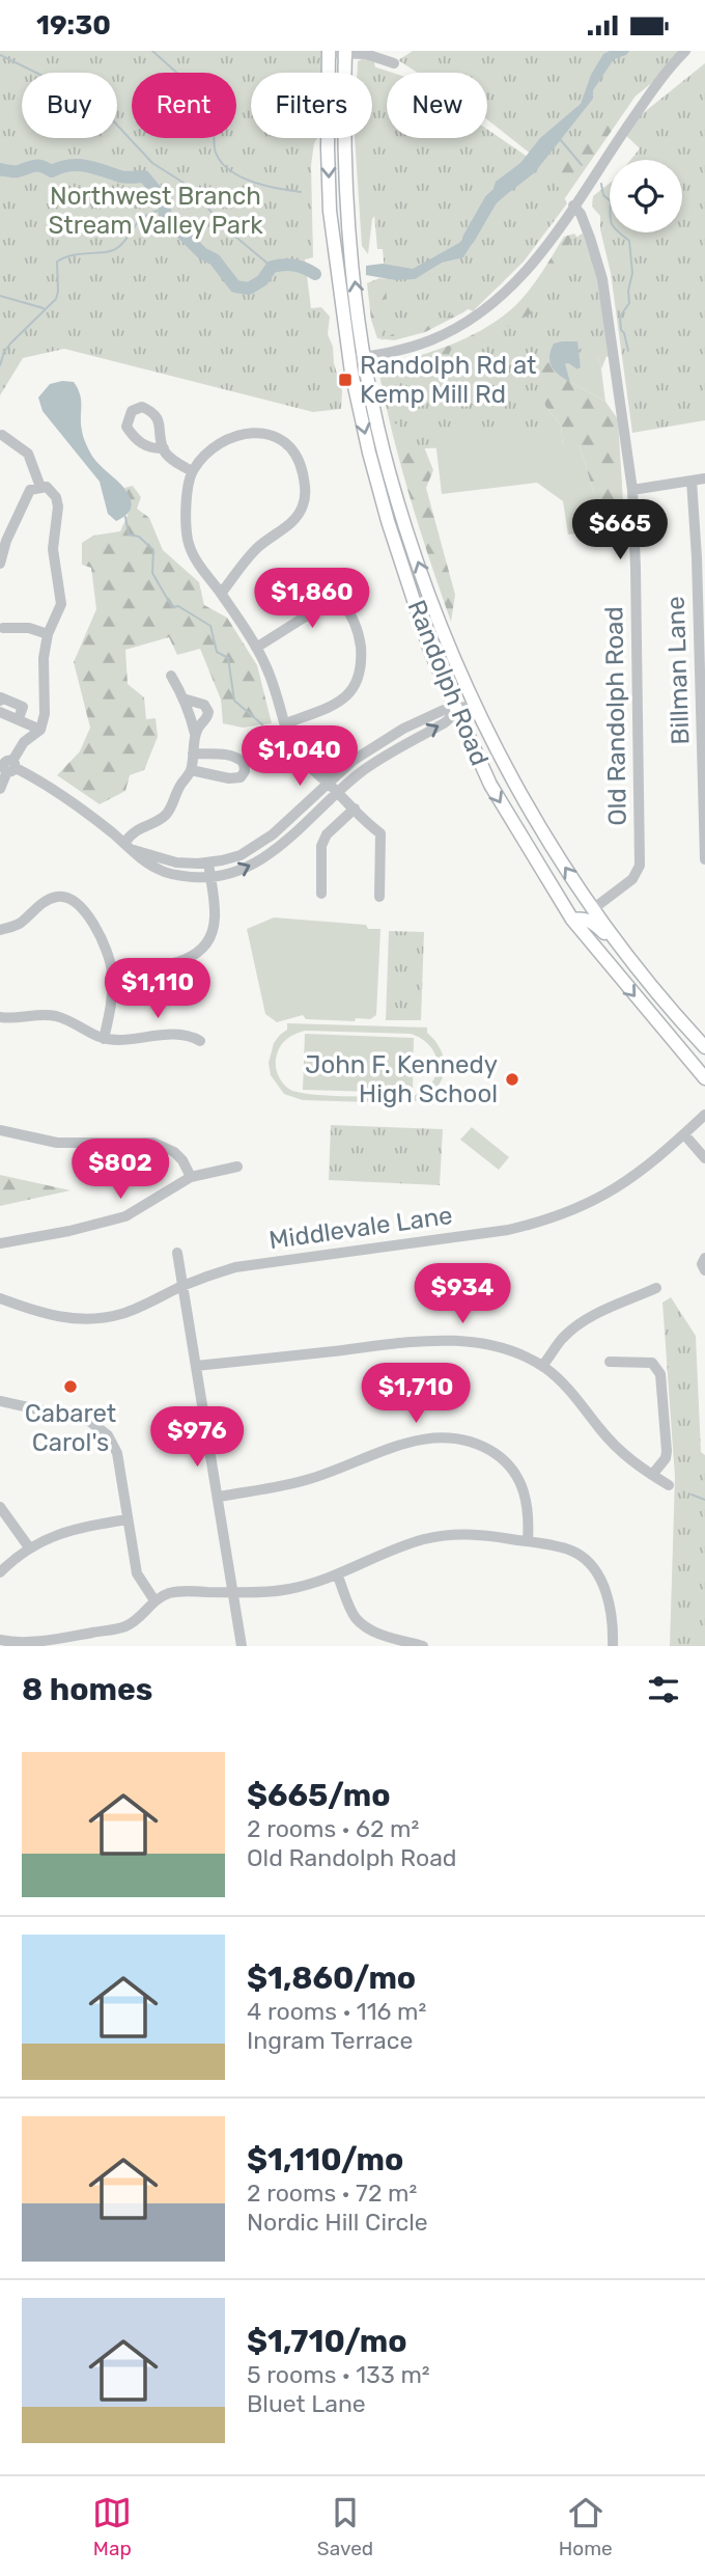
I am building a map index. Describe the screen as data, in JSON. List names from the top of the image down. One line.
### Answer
{"streets":{"main road":["Randolph Road"],"street":["Billman Lane","Old Randolph Road","Middlevale Lane"]},"crossings":[["Randolph Road","Old Randolph Road"]],"parks":["Northwest Branch Stream Valley Park"],"places":{"transit":["Randolph Rd at Kemp Mill Rd"],"other":["John F. Kennedy High School","Cabaret Carol's"]},"page":{"status":"19:30","chip":["Buy","Rent","Filters","New"],"price":["$665","$1,860","$1,040","$1,110","$802","$934","$1,710","$976"],"heading":"8 homes","list":[{"name":"$665/mo","note":"2 rooms · 62 m² · Old Randolph Road"},{"name":"$1,860/mo","note":"4 rooms · 116 m² · Ingram Terrace"},{"name":"$1,110/mo","note":"2 rooms · 72 m² · Nordic Hill Circle"},{"name":"$1,710/mo","note":"5 rooms · 133 m² · Bluet Lane"}],"tabs":["Map","Saved","Home"]}}
